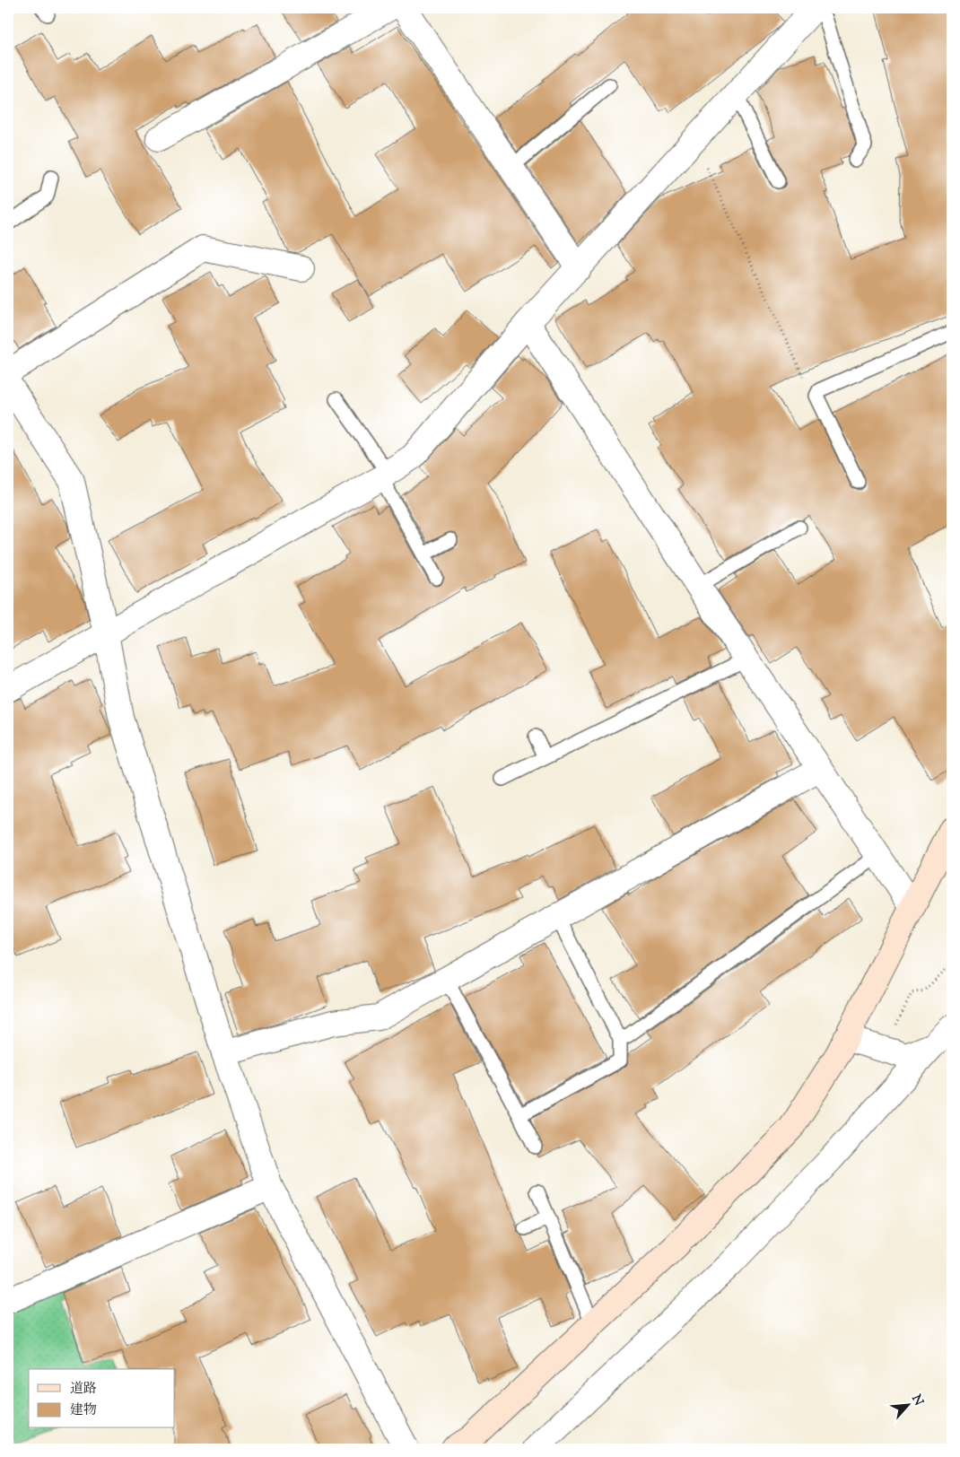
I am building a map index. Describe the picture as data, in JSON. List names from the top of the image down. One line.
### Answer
{"legend":["道路","建物"],"north":"top right"}
